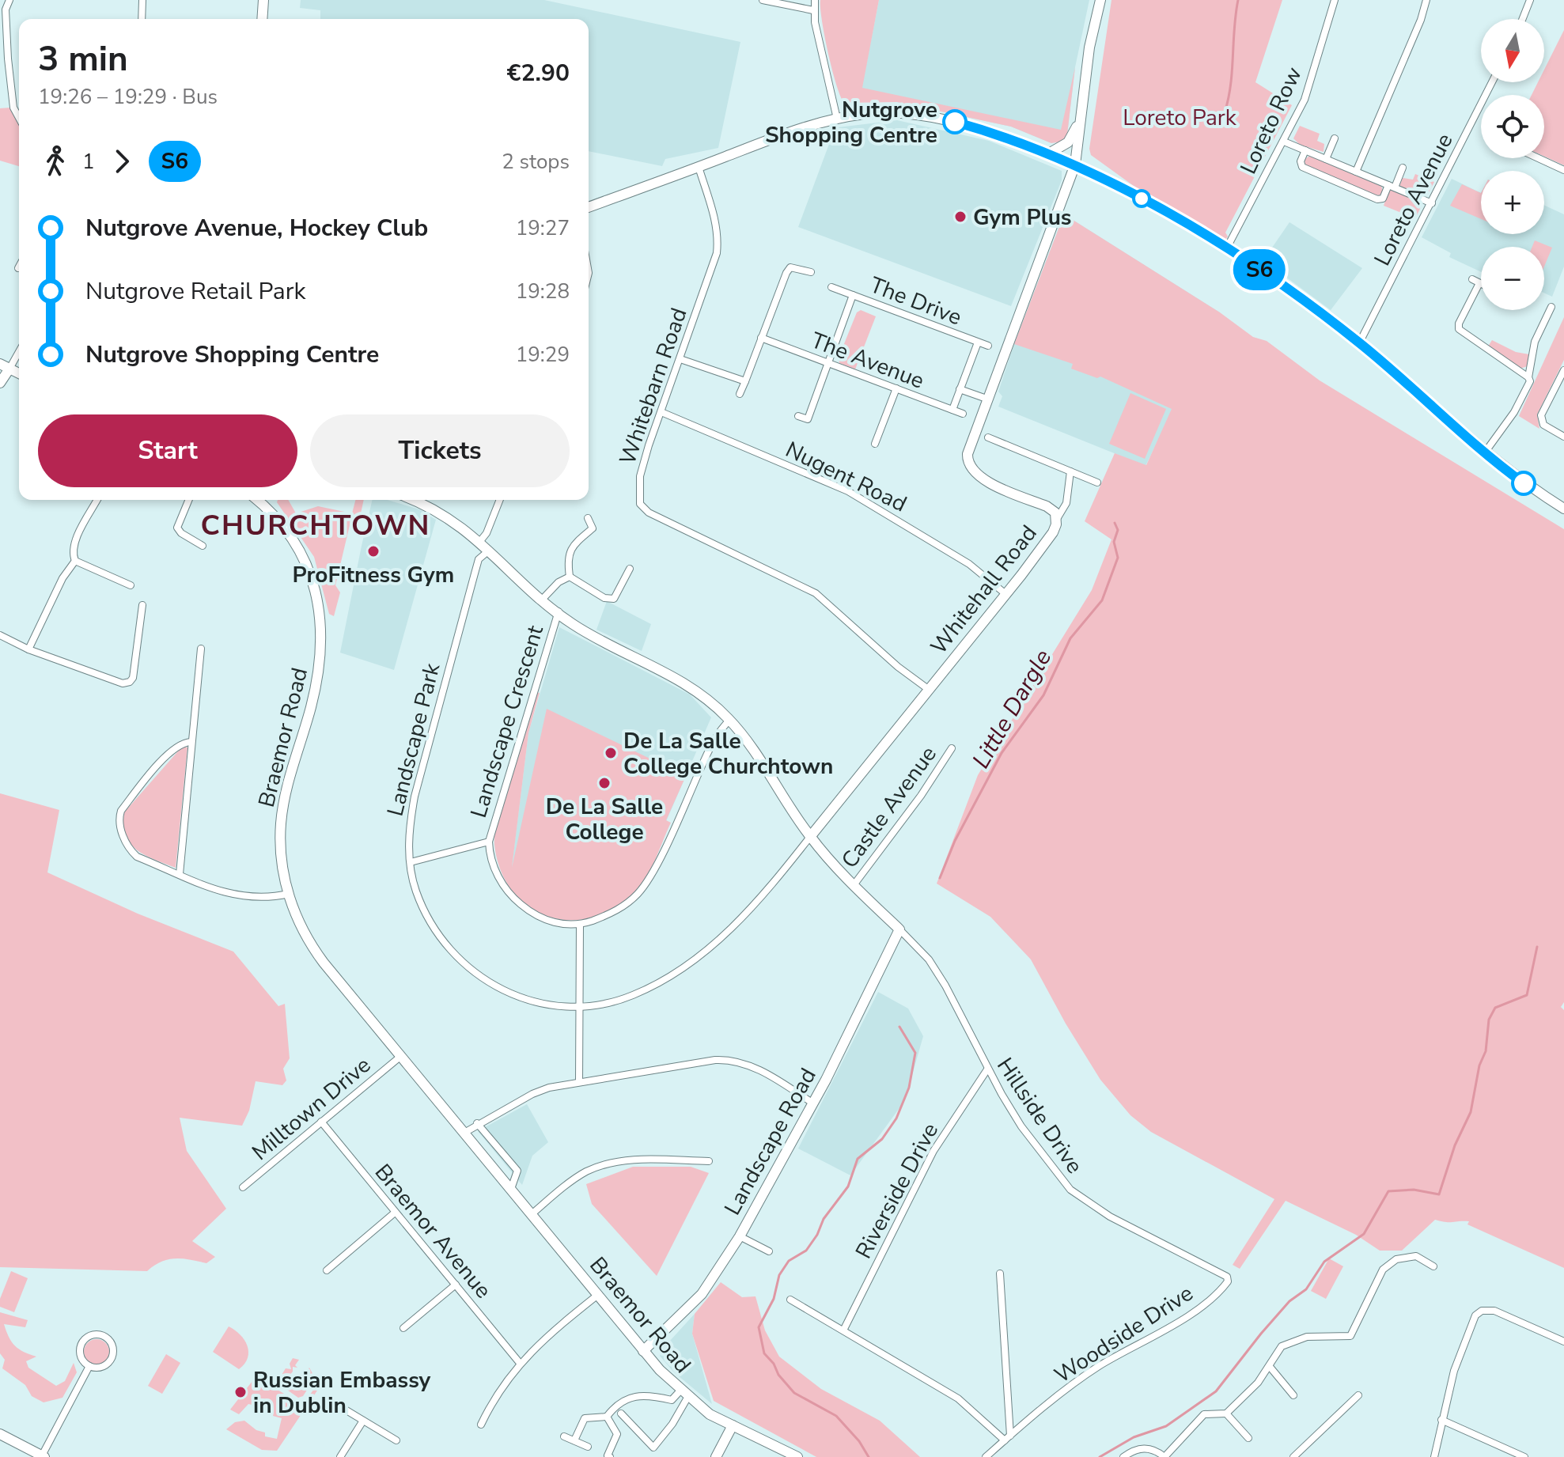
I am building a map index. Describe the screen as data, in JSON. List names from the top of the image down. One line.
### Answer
{"streets":{"main road":["Whitehall Road","Braemor Road","Landscape Road"],"street":["Loreto Row","Loreto Avenue","The Drive","The Avenue","Whitebarn Road","Nugent Road","Landscape Crescent","Landscape Park","Castle Avenue","Milltown Drive","Hillside Drive","Riverside Drive","Braemor Avenue","Woodside Drive"]},"crossings":[["Whitebarn Road","Nugent Road"],["Whitebarn Road","Whitehall Road"],["Nugent Road","Whitehall Road"],["Whitehall Road","Landscape Park"],["Landscape Crescent","Landscape Park"],["Braemor Road","Milltown Drive"],["Braemor Road","Landscape Road"],["Milltown Drive","Braemor Avenue"],["Hillside Drive","Landscape Road"],["Hillside Drive","Riverside Drive"],["Hillside Drive","Woodside Drive"]],"districts":["CHURCHTOWN"],"water":["Little Dargle"],"parks":["Loreto Park"],"places":["Nutgrove Shopping Centre","Gym Plus","ProFitness Gym","De La Salle College Churchtown","De La Salle College","Russian Embassy in Dublin"],"lines":["bus line S6"],"north":"bottom","page":{"on_map":"S6","map_buttons":["+","−"],"heading":["3 min","19:26 – 19:29 · Bus","€2.90"],"legs":["1","S6","2 stops"],"list":[{"name":"Nutgrove Avenue, Hockey Club","value":"19:27"},{"name":"Nutgrove Retail Park","value":"19:28"},{"name":"Nutgrove Shopping Centre","value":"19:29"}],"buttons":["Start","Tickets"]}}
